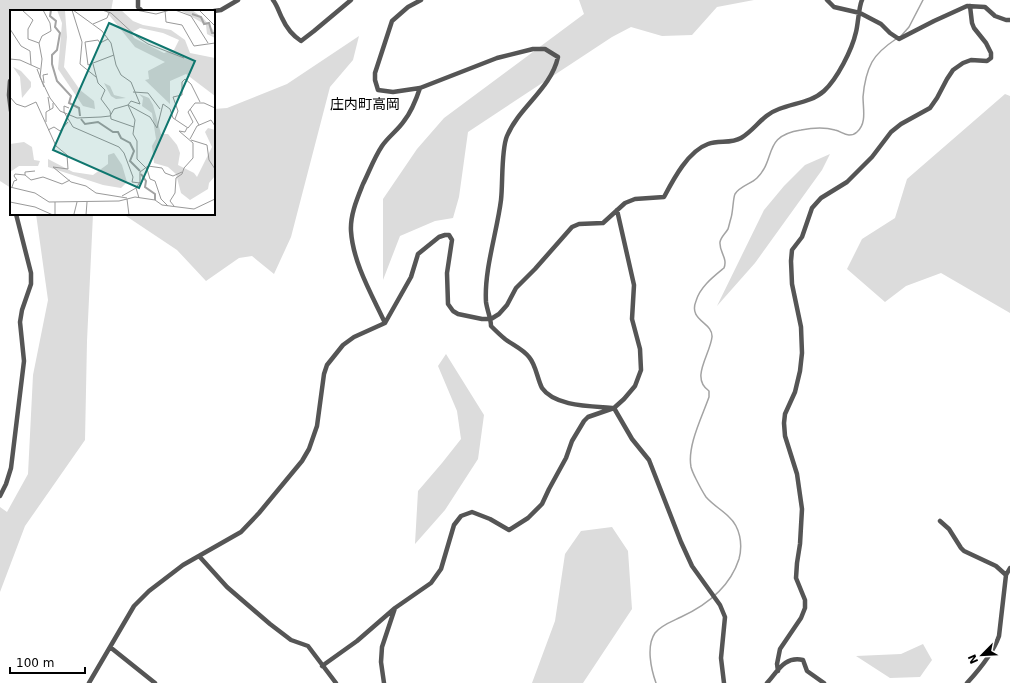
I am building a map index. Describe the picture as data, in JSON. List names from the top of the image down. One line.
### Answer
{"districts":["庄内町高岡"],"scale_bar":"100 m","north":"bottom left"}
